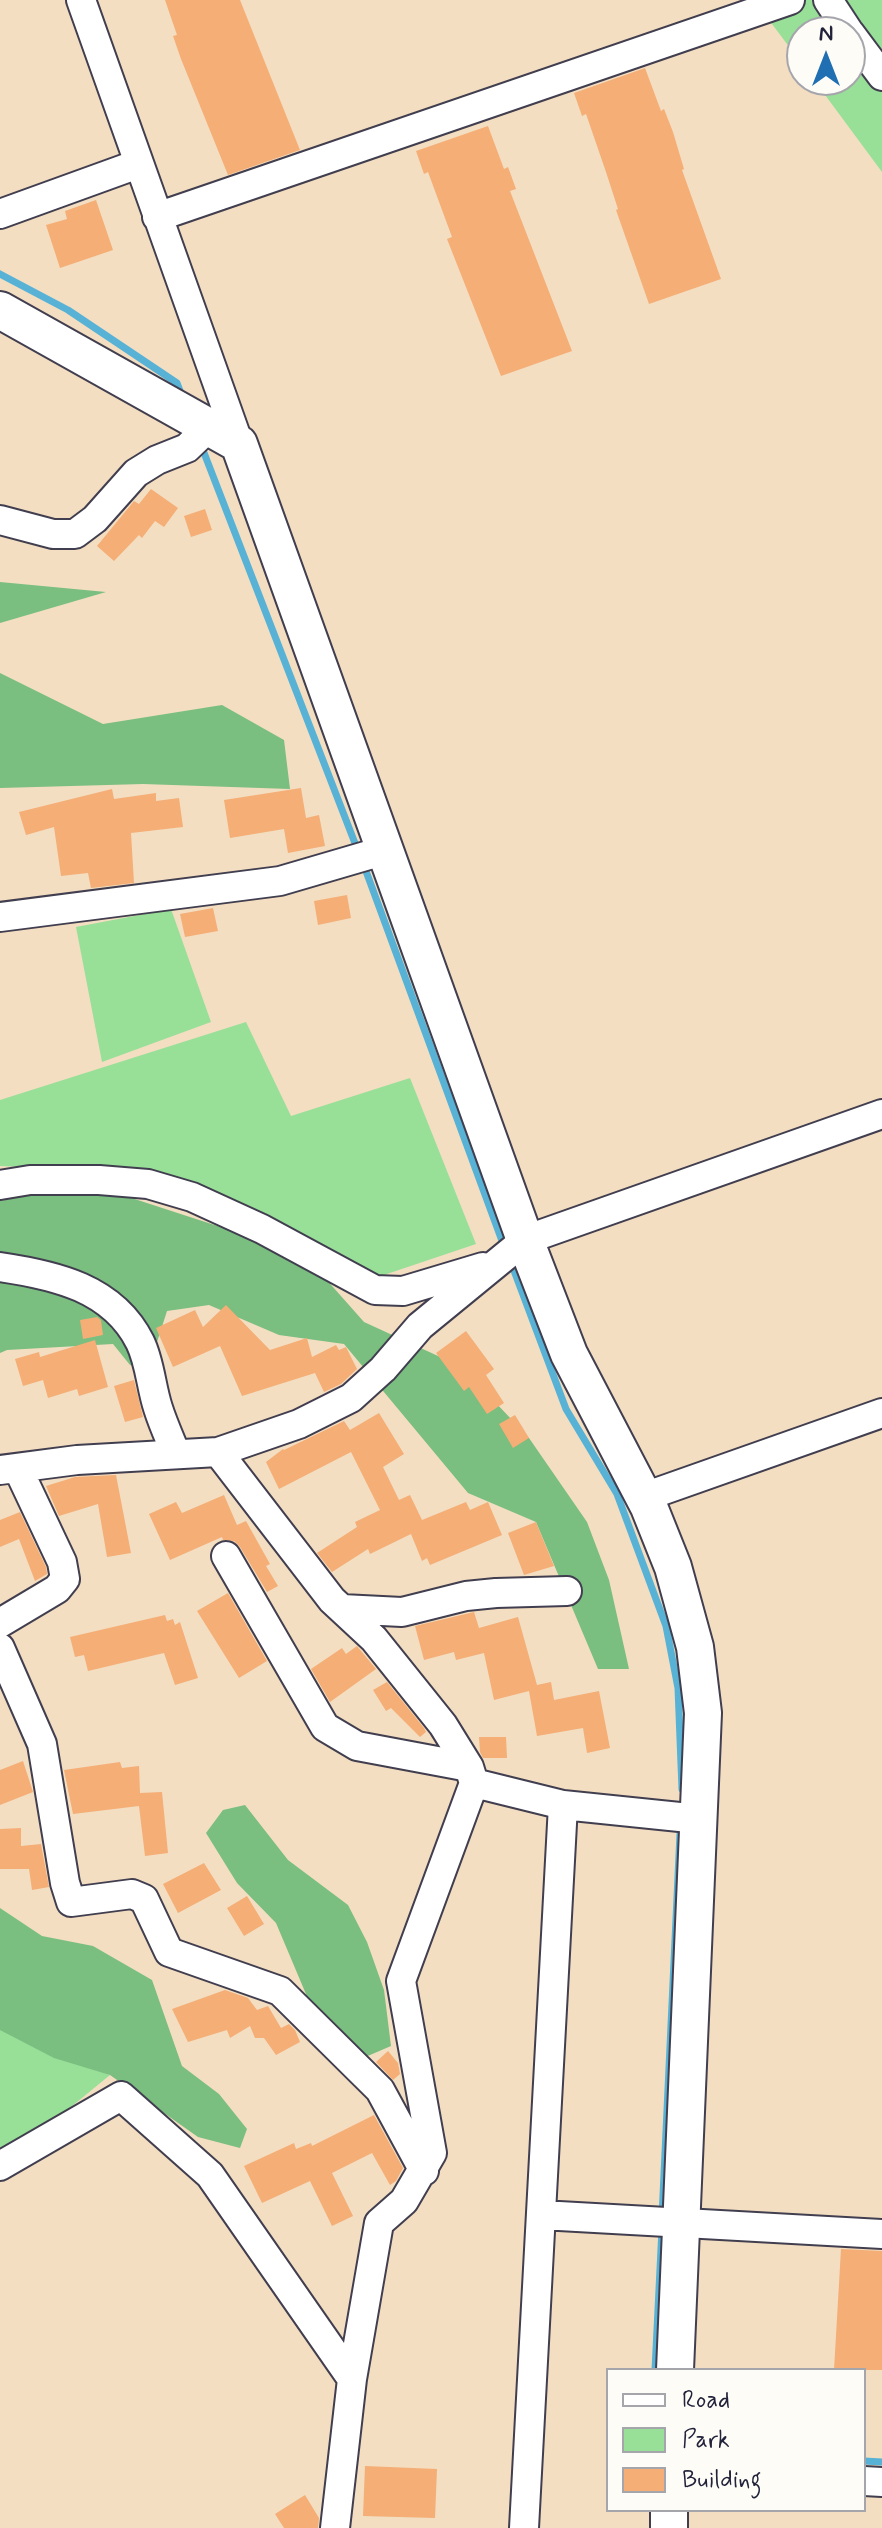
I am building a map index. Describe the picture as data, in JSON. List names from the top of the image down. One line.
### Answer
{"legend":["Road","Park","Building"],"north":"top"}
